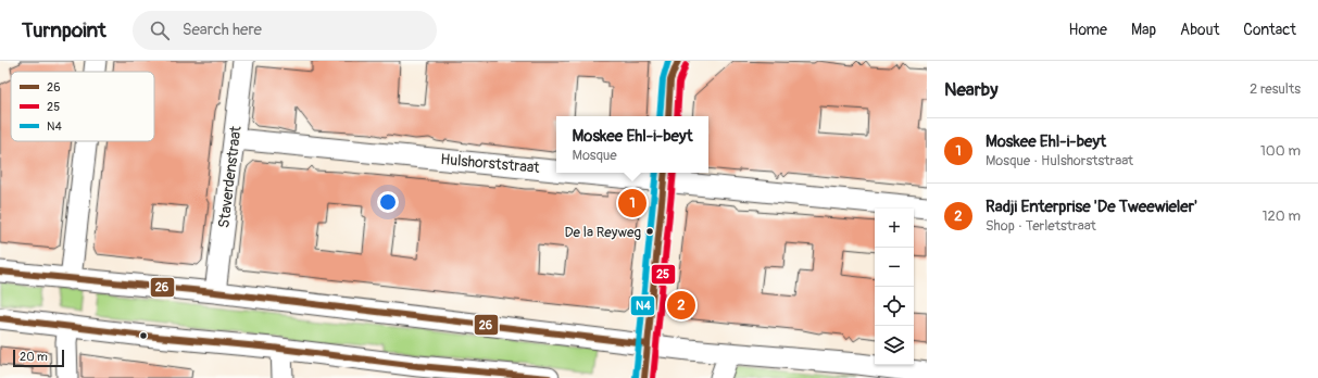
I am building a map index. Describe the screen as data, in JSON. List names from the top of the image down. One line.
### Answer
{"streets":{"street":["Hulshorststraat","Staverdenstraat"]},"crossings":[["Hulshorststraat","Staverdenstraat"]],"places":["De la Reyweg"],"lines":["transit line 26","transit line N4","transit line 25"],"legend":["26","25","N4"],"scale_bar":"20 m","page":{"header":"Turnpoint","search":"Search here","nav":["Home","Map","About","Contact"],"heading":["Nearby","2 results"],"popup":["Moskee Ehl-i-beyt","Mosque"],"list":[{"mark":"1","name":"Moskee Ehl-i-beyt","note":"Mosque · Hulshorststraat","value":"100 m"},{"mark":"2","name":"Radji Enterprise 'De Tweewieler'","note":"Shop · Terletstraat","value":"120 m"}],"pins":["1","2"],"map_buttons":["+","−"],"scale":"20 m"}}
